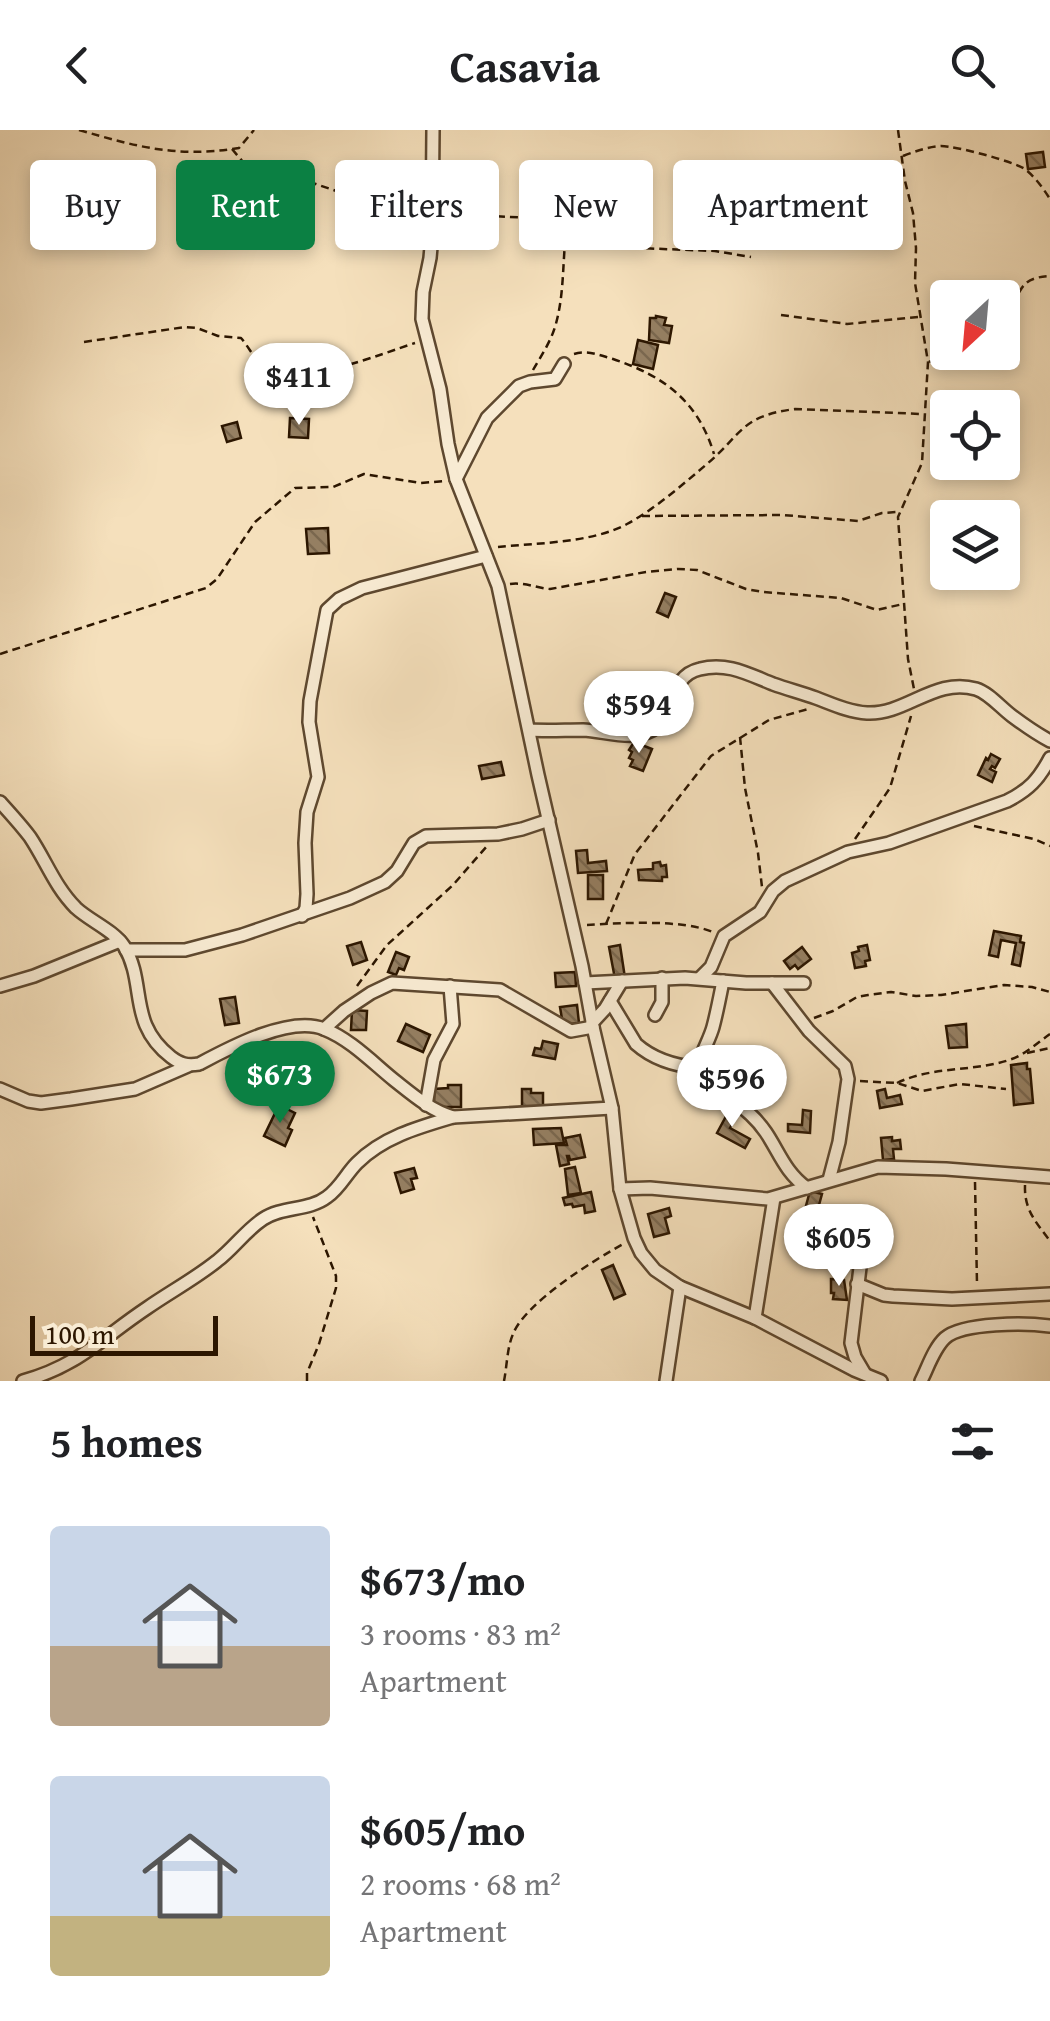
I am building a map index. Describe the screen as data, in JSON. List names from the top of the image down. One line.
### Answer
{"scale_bar":"100 m","north":"bottom left","page":{"header":"Casavia","chip":["Buy","Rent","Filters","New","Apartment"],"price":["$411","$594","$673","$596","$605"],"scale":"100 m","heading":"5 homes","list":[{"name":"$673/mo","note":"3 rooms · 83 m² · Apartment"},{"name":"$605/mo","note":"2 rooms · 68 m² · Apartment"}]}}
